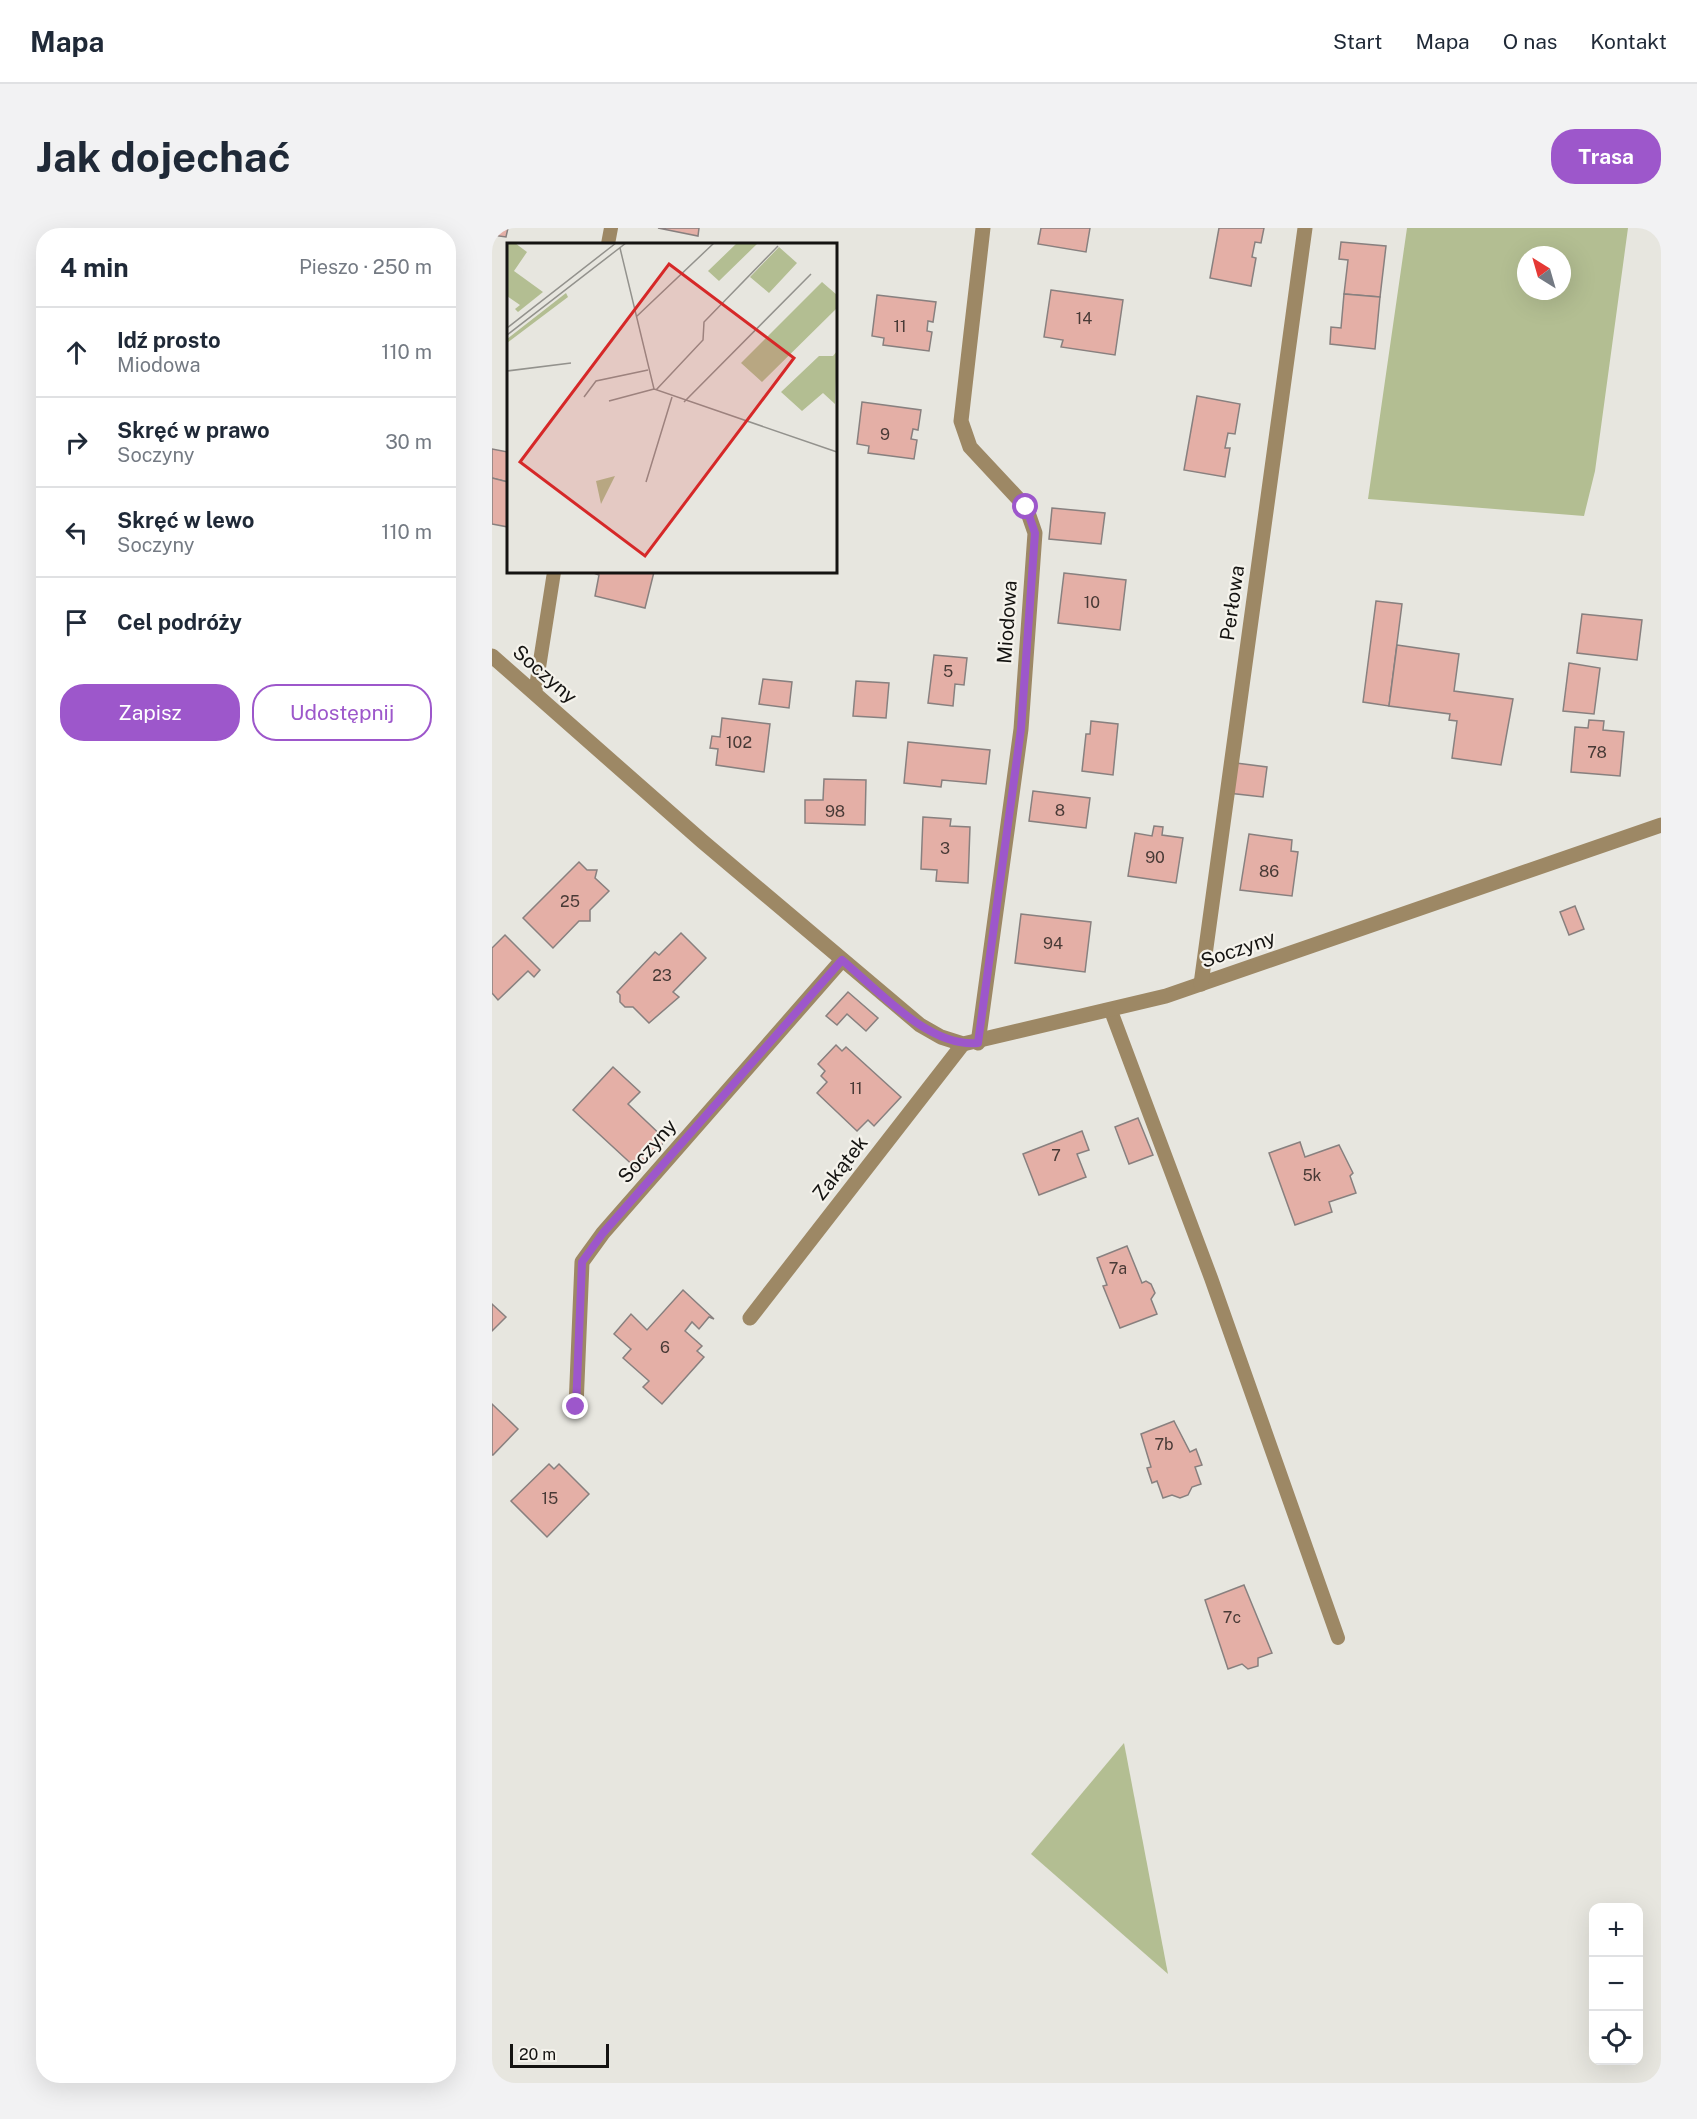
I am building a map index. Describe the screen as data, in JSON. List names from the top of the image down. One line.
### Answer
{"streets":{"street":["Perłowa","Miodowa","Soczyny","Zakątek"]},"crossings":[["Perłowa","Soczyny"],["Miodowa","Soczyny"],["Miodowa","Zakątek"],["Soczyny","Zakątek"]],"house_numbers":["14","11","9","10","5","102","78","8","98","3","90","86","25","94","23","11","7","5k","7a","6","7b","15","7c"],"scale_bar":"20 m","north":"top left","page":{"header":"Mapa","nav":["Start","Mapa","O nas","Kontakt"],"buttons":["Trasa",["Zapisz","Udostępnij"]],"title":"Jak dojechać","heading":["4 min","Pieszo · 250 m"],"list":[["Idź prosto","Miodowa","110 m"],["Skręć w prawo","Soczyny","30 m"],["Skręć w lewo","Soczyny","110 m"],"Cel podróży"],"map_buttons":["+","−"],"scale":"20 m"}}
